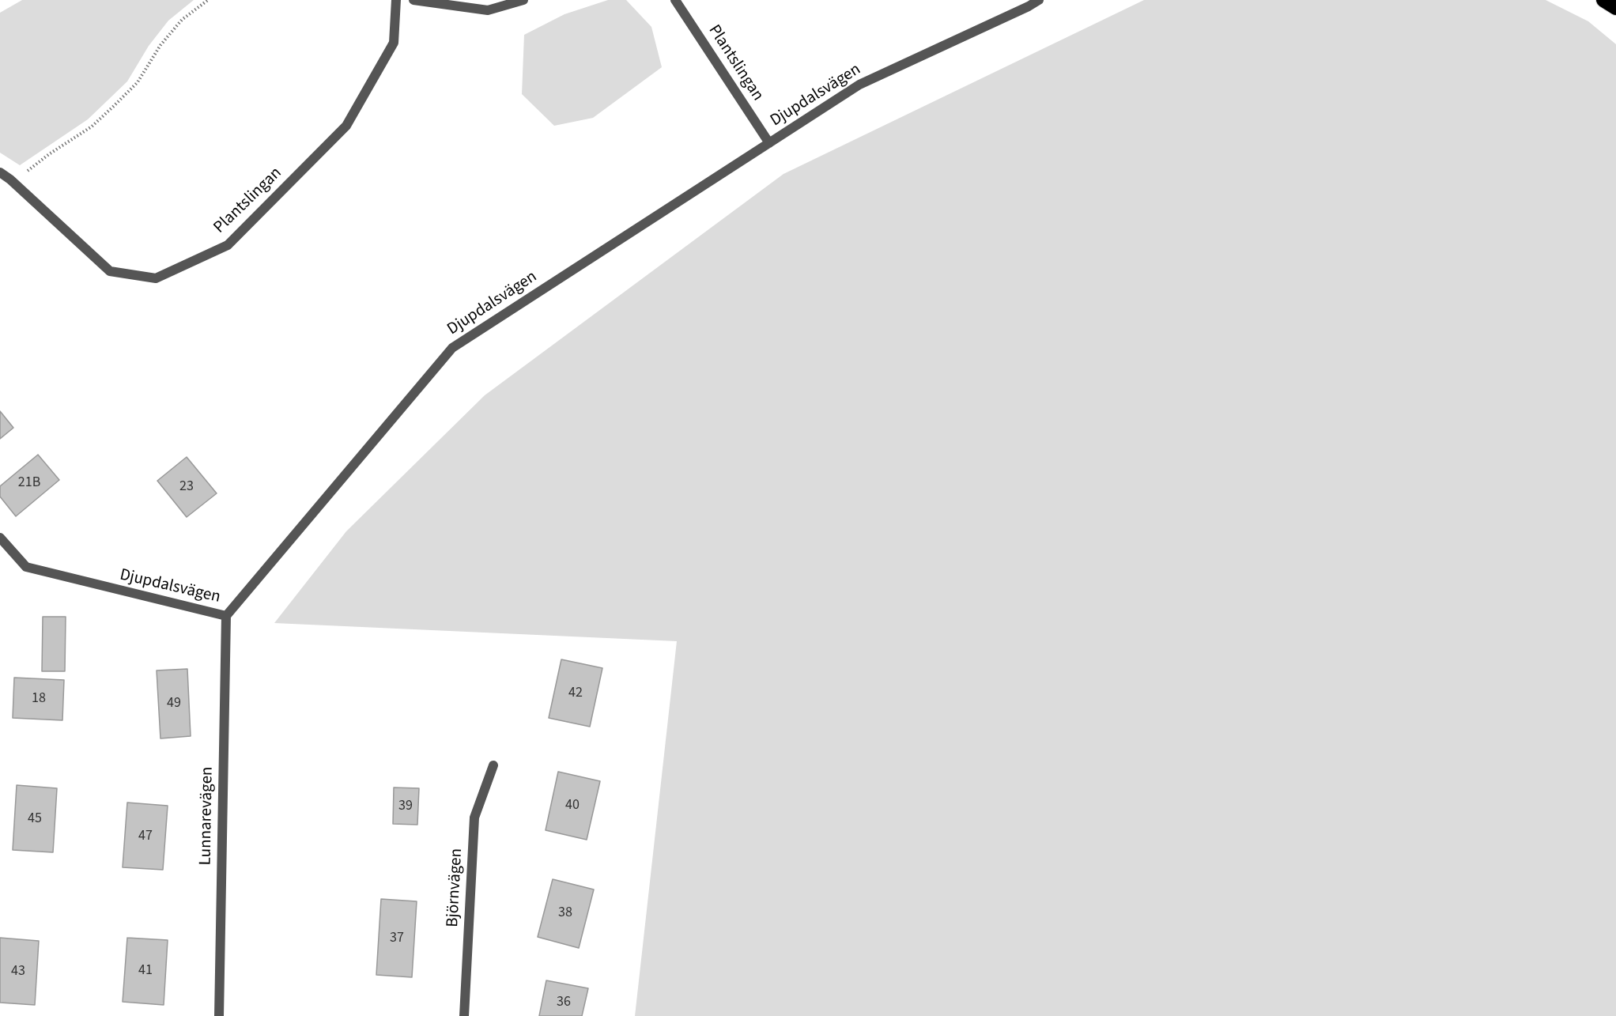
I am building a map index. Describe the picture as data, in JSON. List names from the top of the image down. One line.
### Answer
{"streets":{"street":["Plantslingan","Djupdalsvägen","Lunnarevägen","Björnvägen"]},"crossings":[["Plantslingan","Djupdalsvägen"],["Djupdalsvägen","Lunnarevägen"]],"house_numbers":["21B","23","42","18","49","40","39","45","47","38","37","41","43","36"]}
